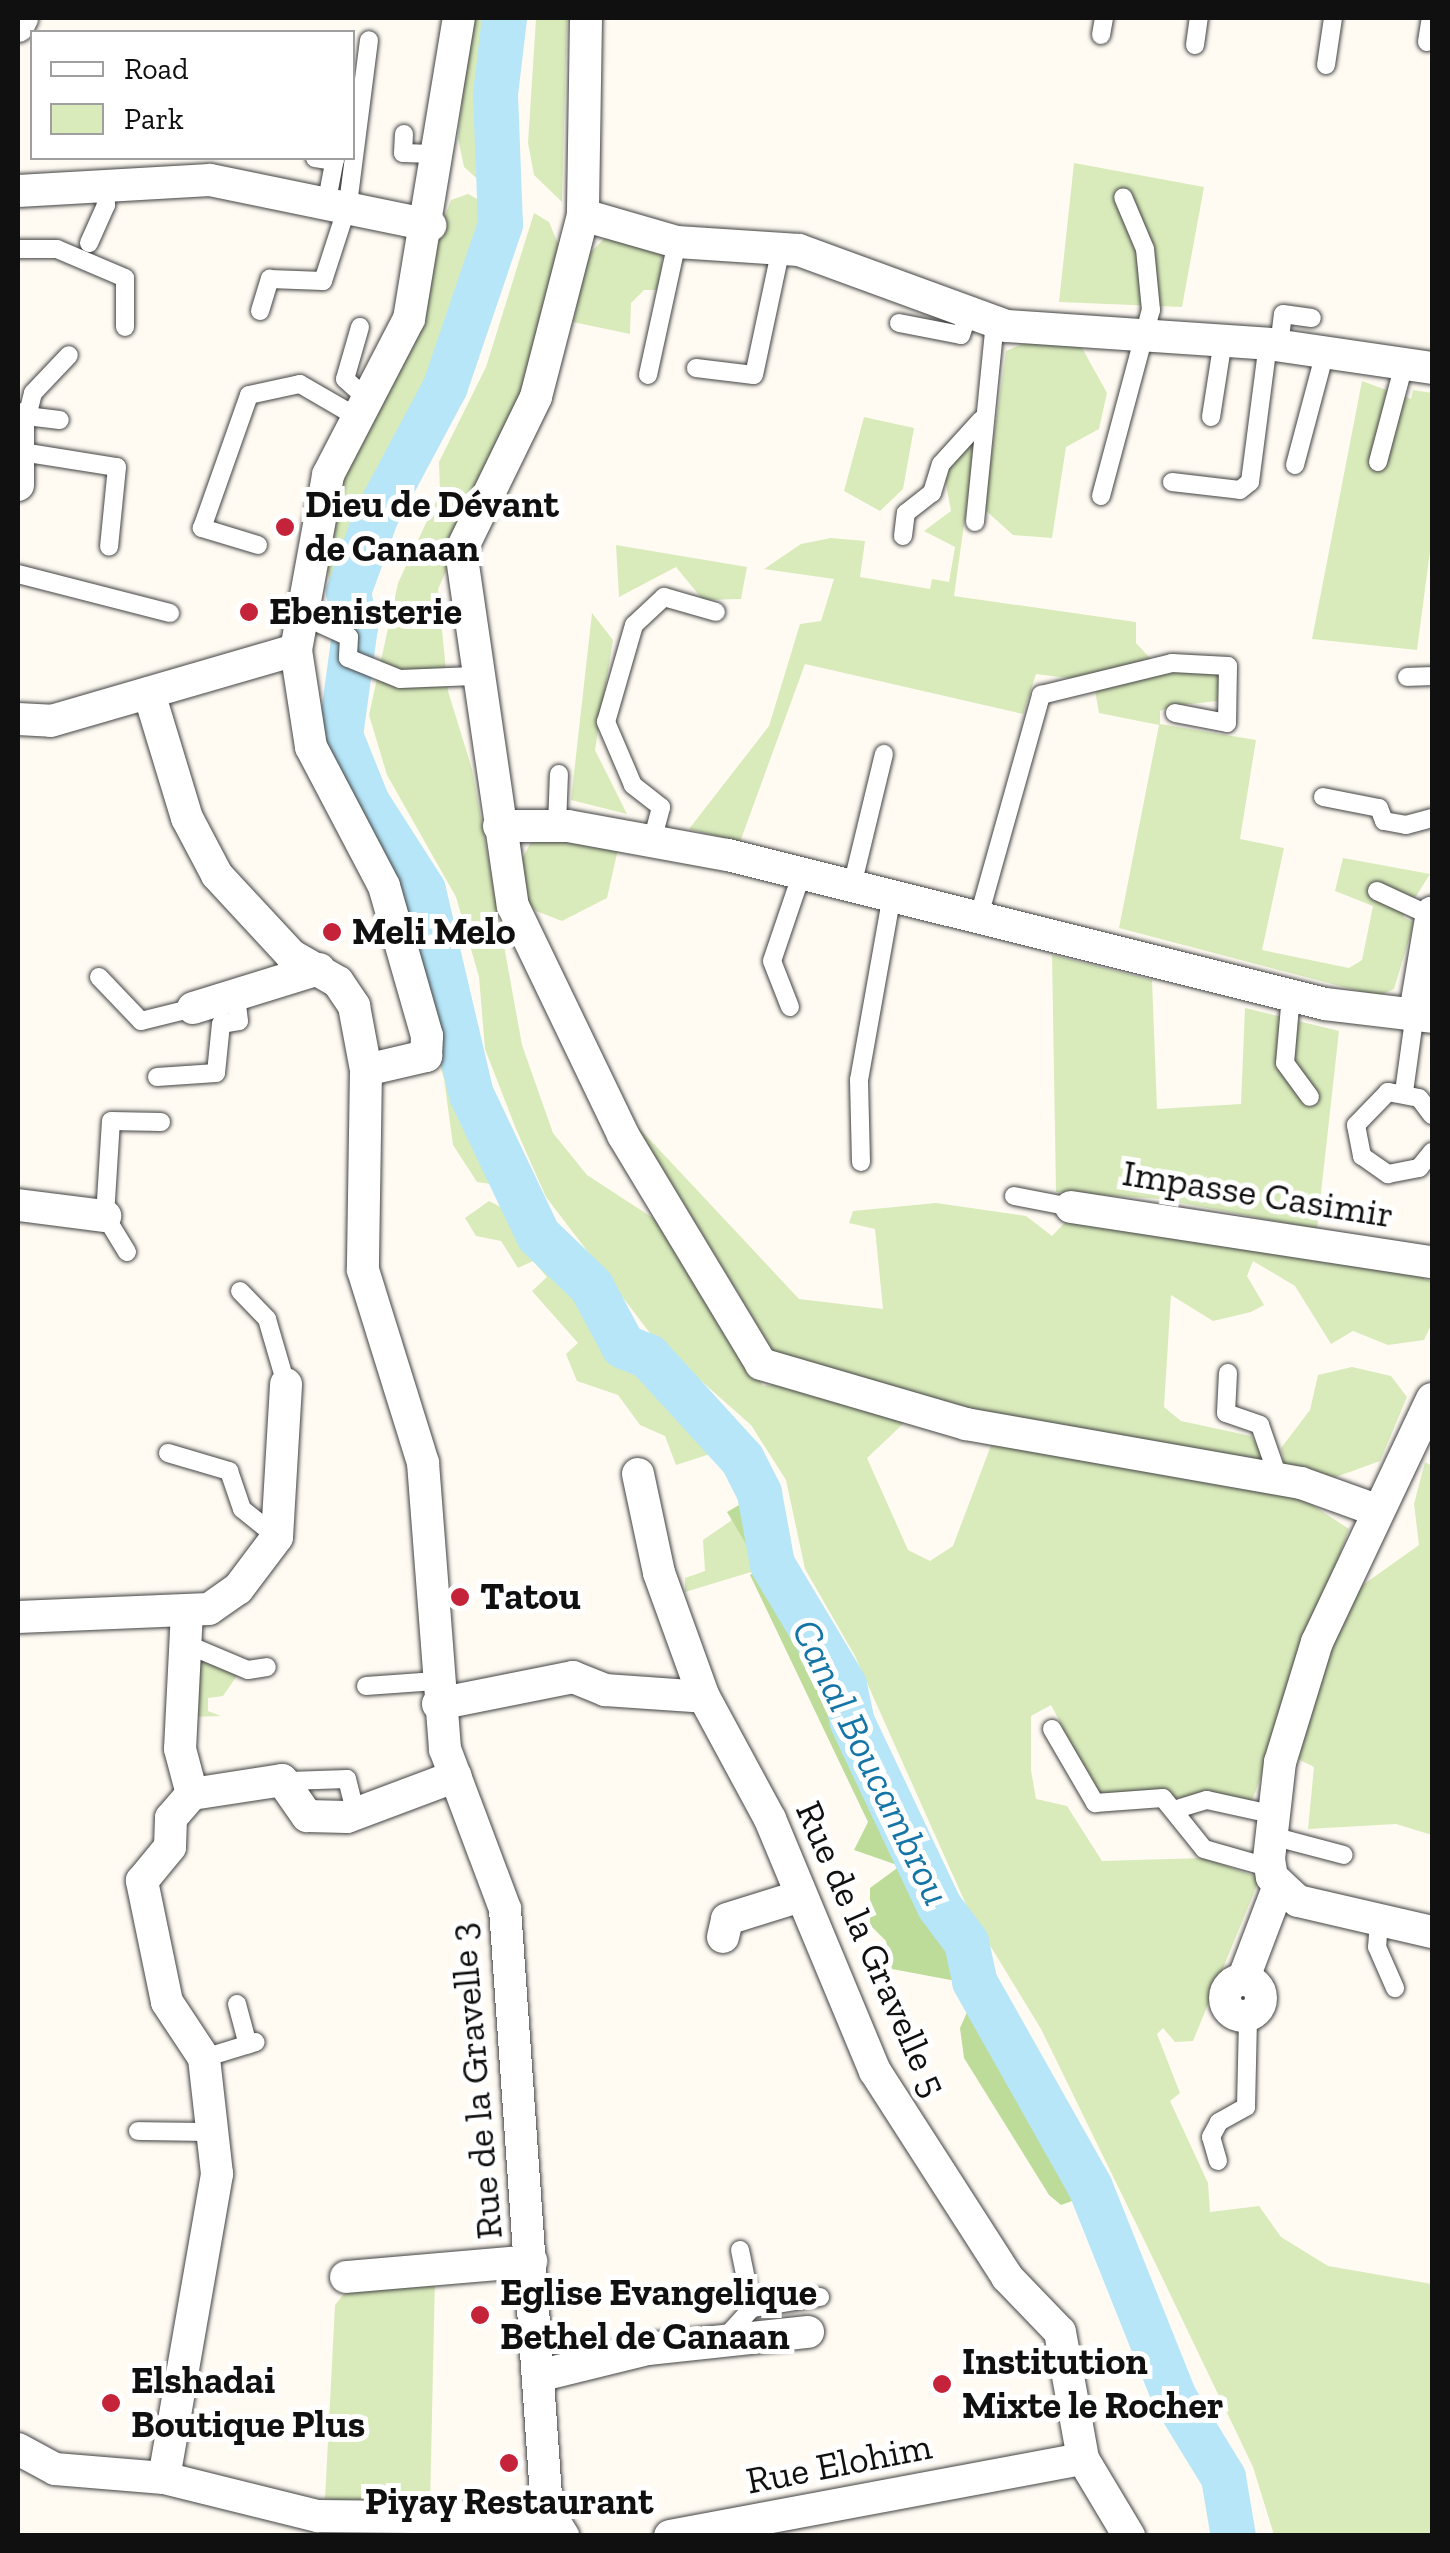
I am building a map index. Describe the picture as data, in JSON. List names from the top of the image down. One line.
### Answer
{"streets":{"street":["Impasse Casimir","Rue de la Gravelle 5","Rue de la Gravelle 3","Rue Elohim"]},"crossings":[["Rue de la Gravelle 5","Rue Elohim"]],"water":["Canal Boucambrou"],"places":["Dieu de Dévant de Canaan","Ebenisterie","Meli Melo","Tatou","Eglise Evangelique Bethel de Canaan","Institution Mixte le Rocher","Elshadai Boutique Plus","Piyay Restaurant"],"legend":["Road","Park"]}
